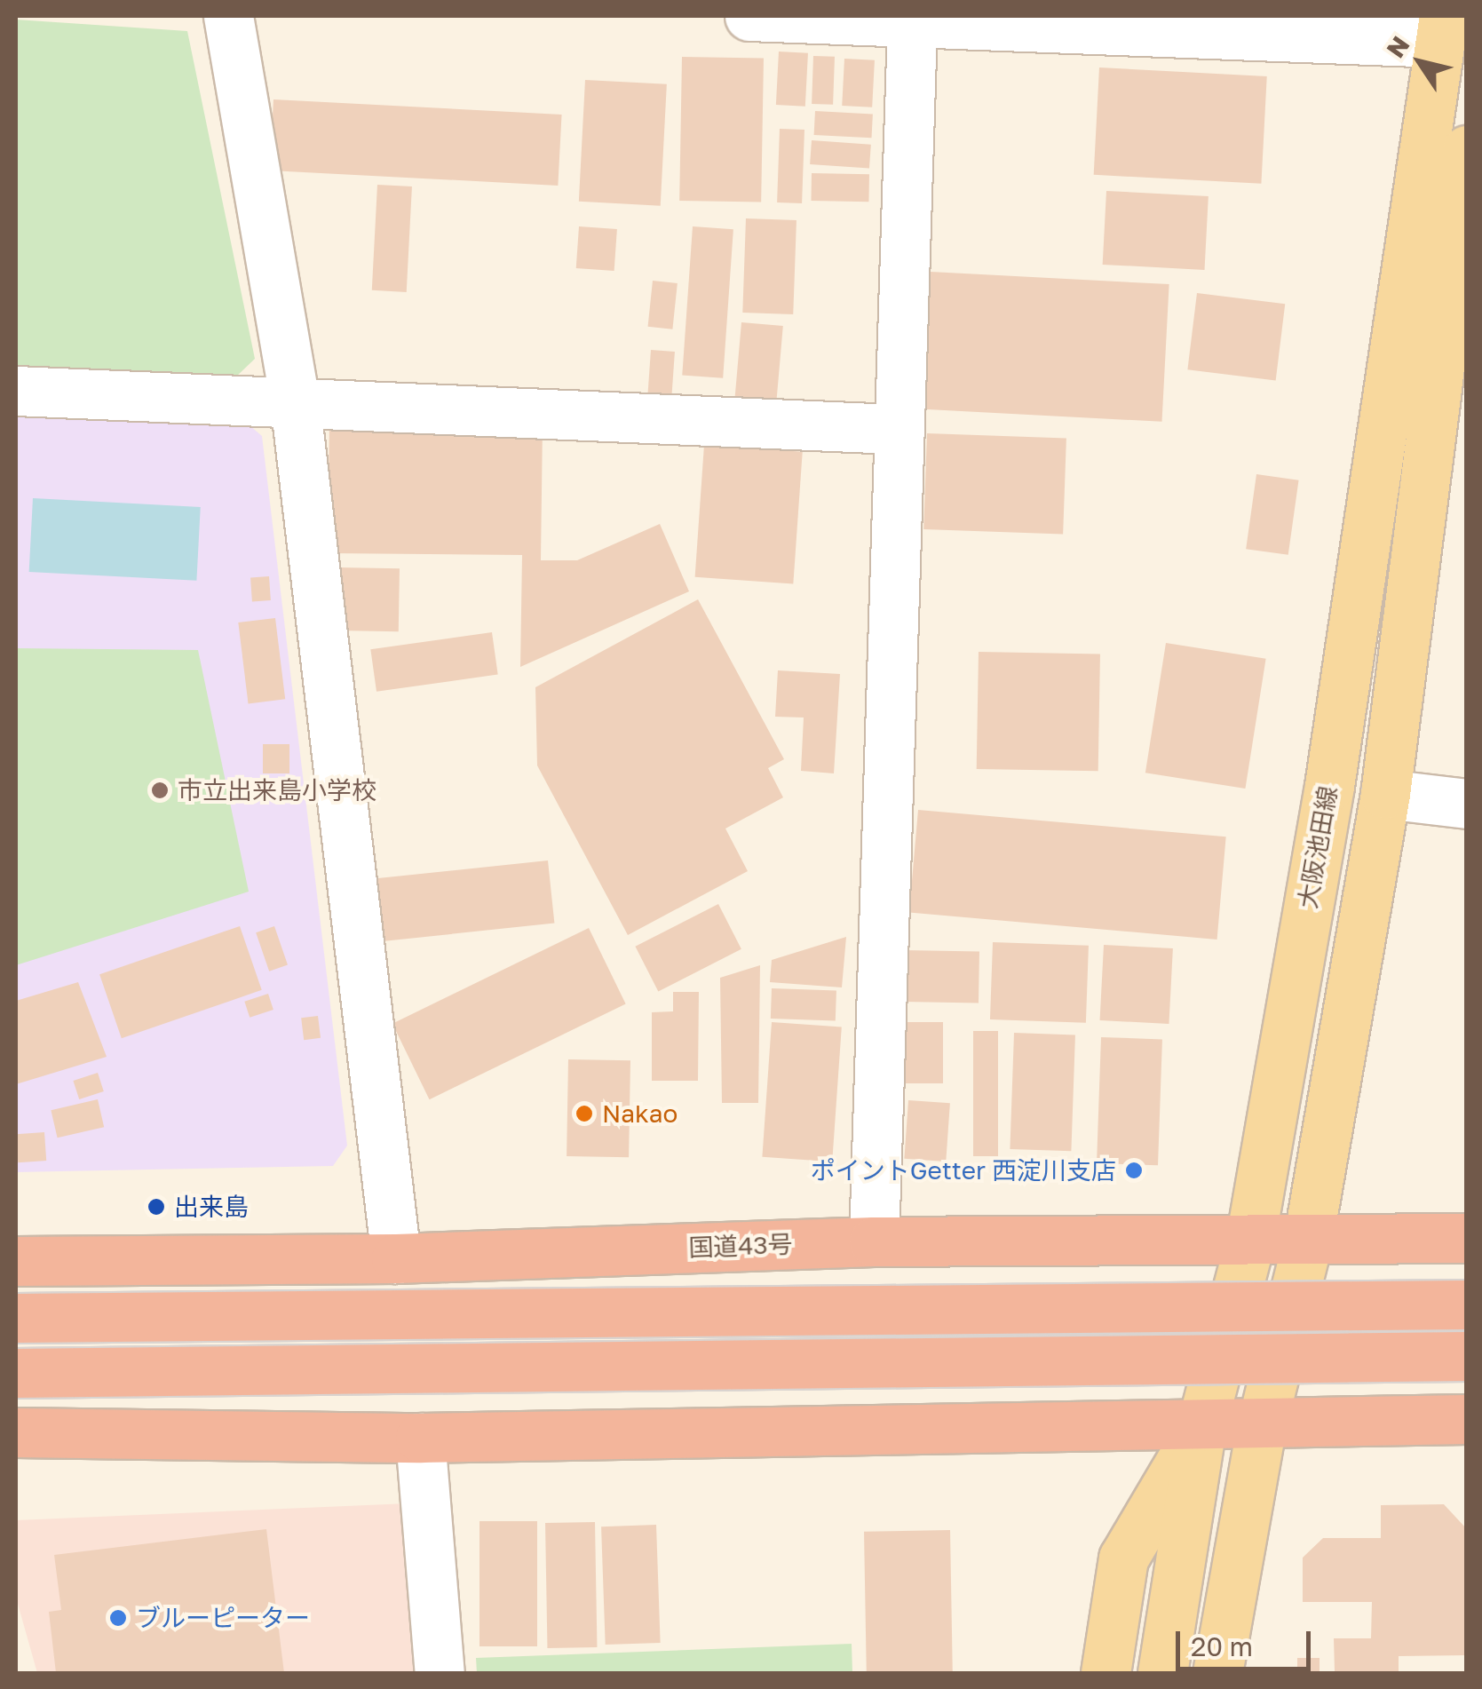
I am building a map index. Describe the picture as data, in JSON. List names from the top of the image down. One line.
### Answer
{"streets":{"highway":["国道43号"],"main road":["大阪池田線"]},"crossings":[["大阪池田線","国道43号"]],"places":["市立出来島小学校","Nakao","ポイントGetter 西淀川支店","出来島","ブルーピーター"],"scale_bar":"20 m","north":"top left"}
